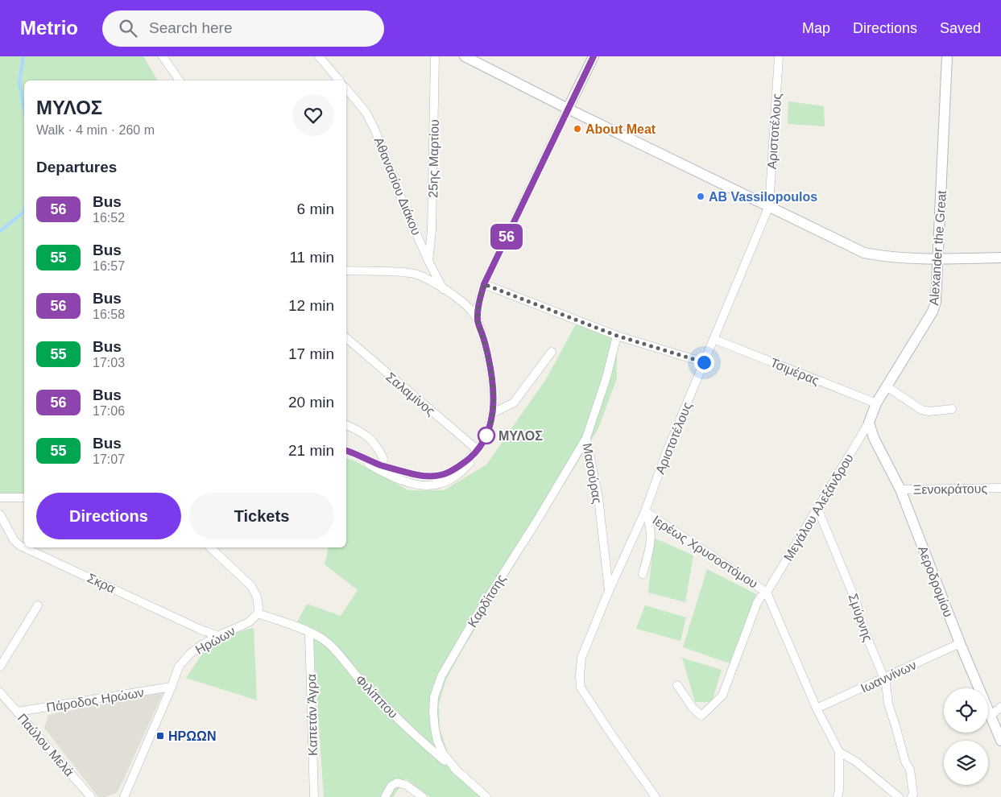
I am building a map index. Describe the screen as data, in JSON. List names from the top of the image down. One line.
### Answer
{"streets":{"street":["Αριστοτέλους","25ης Μαρτίου","Αθανασίου Διάκου","Alexander the Great","Τσιμέρας","Σαλαμίνος","Μασούρας","Ξενοκράτους","Μεγάλου Αλεξάνδρου","Ιερέως Χρυσοστόμου","Αεροδρομίου","Σκρα","Καρδίτσης","Σμύρνης","Ηρώων","Ιωαννίνων","Φιλίππου","Πάροδος Ηρώων","Καπετάν Άγρα","Παύλου Μελά"]},"crossings":[["Αριστοτέλους","Τσιμέρας"],["Αριστοτέλους","Μασούρας"],["Αριστοτέλους","Ιερέως Χρυσοστόμου"],["25ης Μαρτίου","Αθανασίου Διάκου"],["Alexander the Great","Τσιμέρας"],["Alexander the Great","Μεγάλου Αλεξάνδρου"],["Alexander the Great","Αεροδρομίου"],["Μασούρας","Καρδίτσης"],["Ξενοκράτους","Αεροδρομίου"],["Μεγάλου Αλεξάνδρου","Ιερέως Χρυσοστόμου"],["Μεγάλου Αλεξάνδρου","Αεροδρομίου"],["Μεγάλου Αλεξάνδρου","Σμύρνης"],["Αεροδρομίου","Ιωαννίνων"],["Σκρα","Ηρώων"],["Καρδίτσης","Φιλίππου"],["Σμύρνης","Ιωαννίνων"],["Ηρώων","Φιλίππου"],["Ηρώων","Πάροδος Ηρώων"],["Φιλίππου","Καπετάν Άγρα"],["Πάροδος Ηρώων","Παύλου Μελά"]],"places":{"other":["About Meat","AB Vassilopoulos","ΜΥΛΟΣ"],"transit":["ΗΡΩΩΝ"]},"lines":["bus line 56"],"page":{"header":"Metrio","search":"Search here","nav":["Map","Directions","Saved"],"on_map":"56","heading":[["ΜΥΛΟΣ","Walk · 4 min · 260 m"],"Departures"],"list":[{"mark":"56","name":"Bus","note":"16:52","value":"6 min"},{"mark":"55","name":"Bus","note":"16:57","value":"11 min"},{"mark":"56","name":"Bus","note":"16:58","value":"12 min"},{"mark":"55","name":"Bus","note":"17:03","value":"17 min"},{"mark":"56","name":"Bus","note":"17:06","value":"20 min"},{"mark":"55","name":"Bus","note":"17:07","value":"21 min"}],"buttons":["Directions","Tickets"]}}
